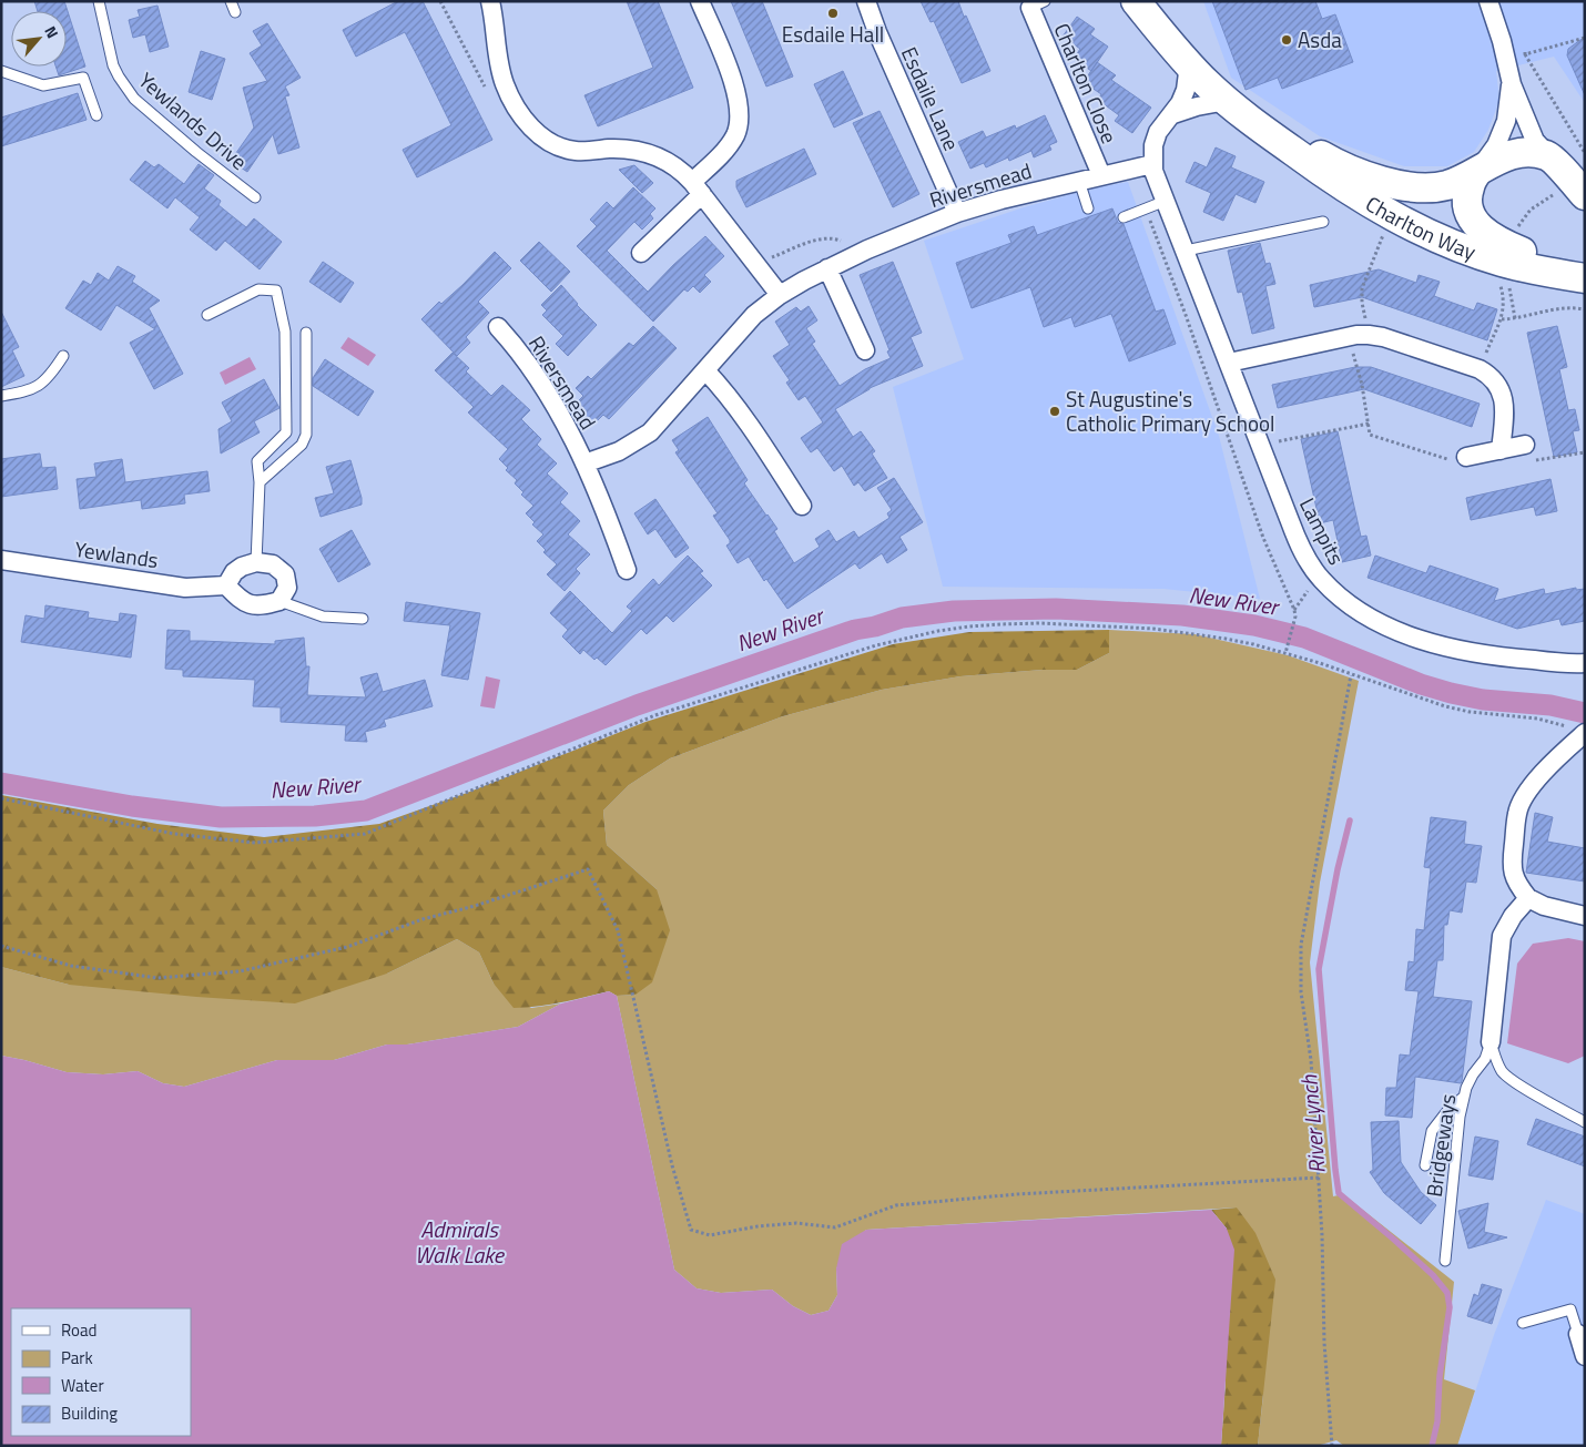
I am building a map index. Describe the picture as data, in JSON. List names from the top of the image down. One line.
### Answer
{"streets":{"main road":["Charlton Way"],"street":["Charlton Close","Esdaile Lane","Riversmead","Lampits","Yewlands"],"lane":["Yewlands Drive","Bridgeways"]},"crossings":[["Charlton Close","Riversmead"],["Esdaile Lane","Riversmead"],["Riversmead","Lampits"],["Charlton Way","Lampits"]],"water":["New River","River Lynch","Admirals Walk Lake"],"places":["Esdaile Hall","Asda","St Augustine's Catholic Primary School"],"legend":["Road","Park","Water","Building"],"north":"top right"}
